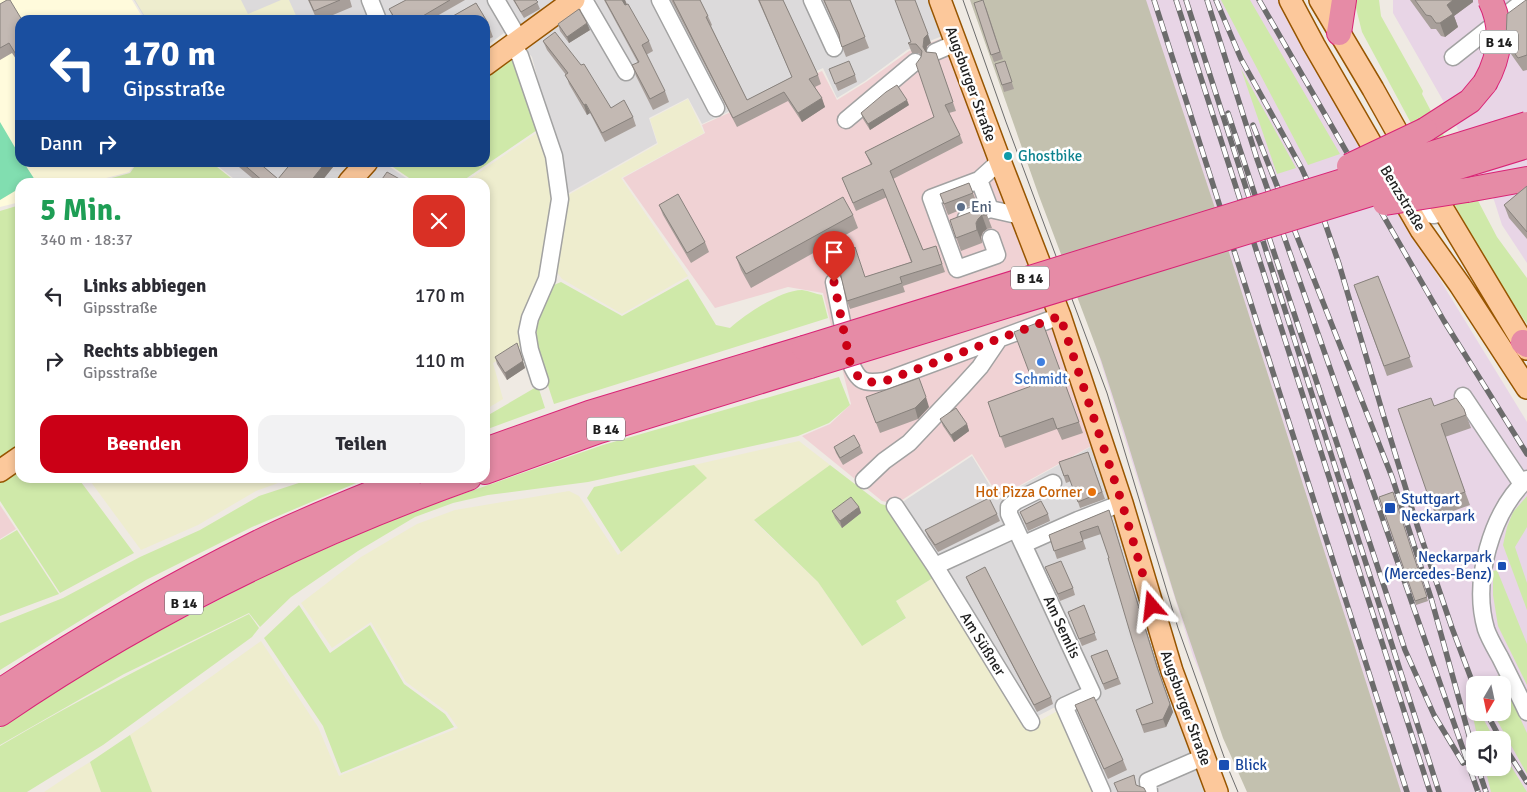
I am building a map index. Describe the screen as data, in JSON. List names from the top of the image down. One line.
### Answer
{"streets":{"highway":["B 14"],"main road":["Augsburger Straße","Benzstraße"],"street":["Am Semlis","Am Süßner"]},"places":{"other":["Ghostbike","Eni","Schmidt","Hot Pizza Corner"],"transit":["Stuttgart Neckarpark","Neckarpark (Mercedes-Benz)","Blick"]},"north":"bottom","page":{"turn":["170 m","Gipsstraße"],"then":"Dann","heading":["5 Min.","340 m · 18:37"],"list":[{"name":"Links abbiegen","note":"Gipsstraße","value":"170 m"},{"name":"Rechts abbiegen","note":"Gipsstraße","value":"110 m"}],"buttons":["Beenden","Teilen"]}}
